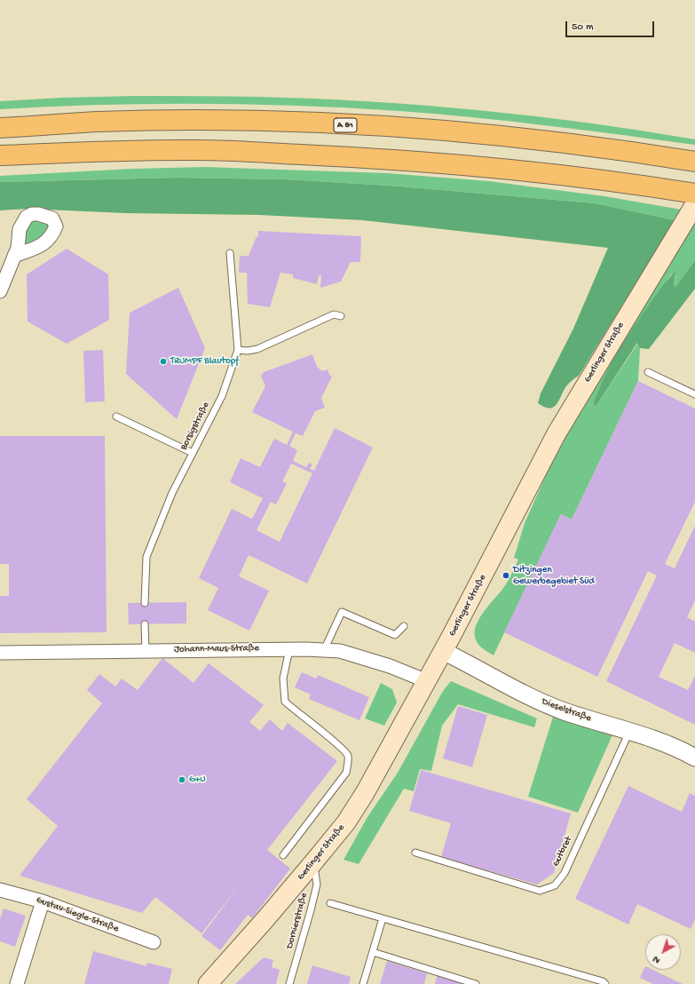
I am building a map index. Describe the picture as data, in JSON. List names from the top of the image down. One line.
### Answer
{"streets":{"highway":["A 81"],"main road":["Gerlinger Straße"],"street":["Johann-Maus-Straße","Dieselstraße","Gustav-Siegle-Straße"],"lane":["Borsigstraße","Gutbret","Dornierstraße"]},"crossings":[["Gerlinger Straße","Johann-Maus-Straße"],["Gerlinger Straße","Dieselstraße"],["Gerlinger Straße","Dornierstraße"],["Dieselstraße","Gutbret"]],"places":["TRUMPF Blautopf","Ditzingen Gewerbegebiet Süd","G+U"],"scale_bar":"50 m","north":"bottom left"}
